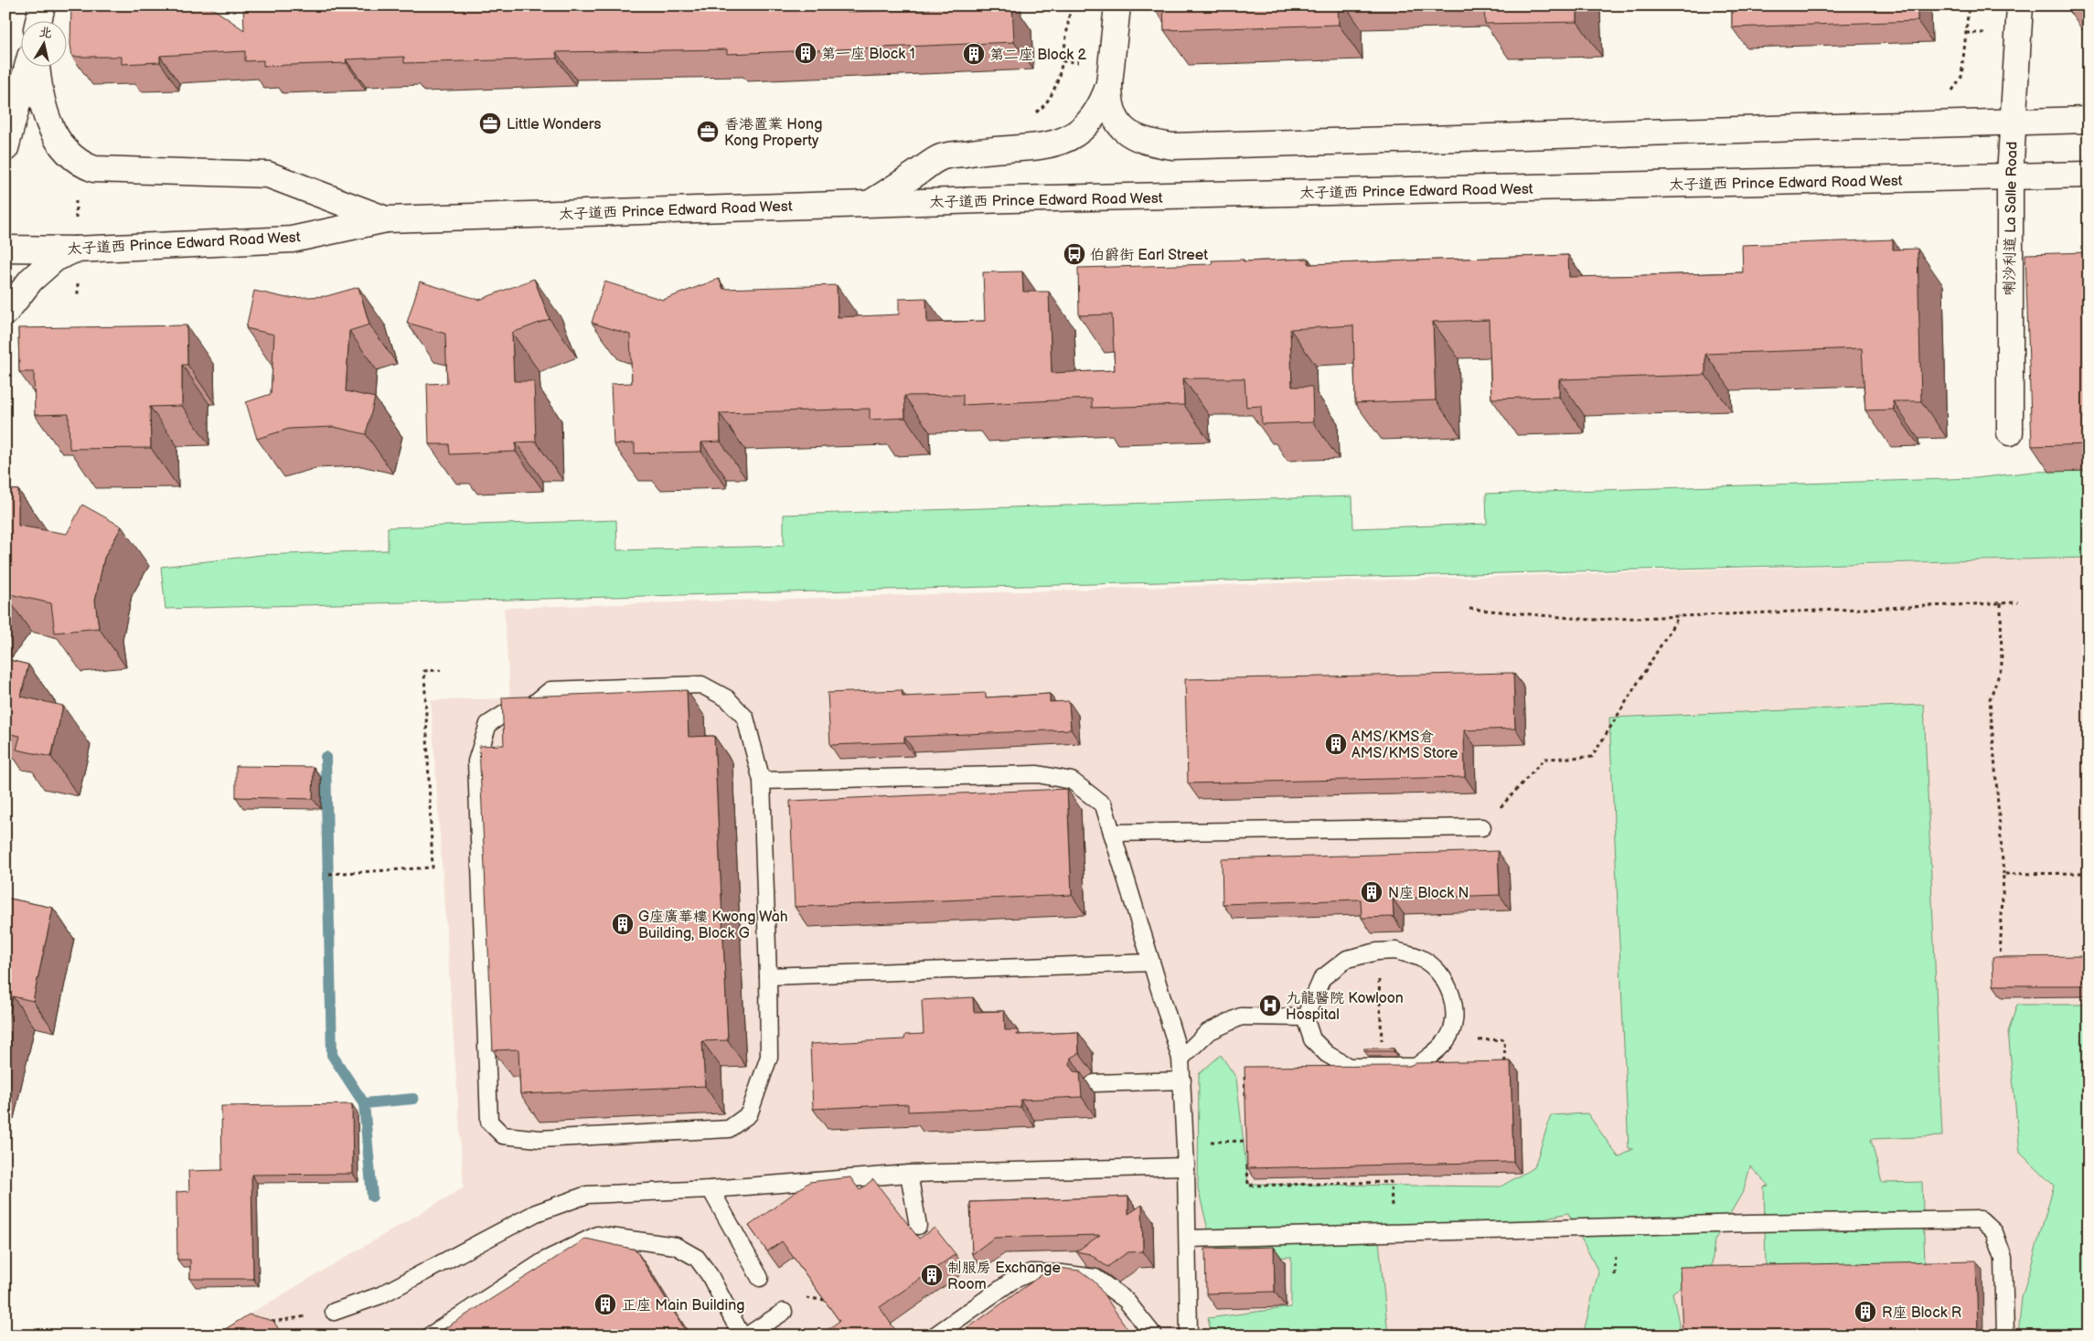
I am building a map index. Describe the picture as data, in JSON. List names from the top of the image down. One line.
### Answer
{"streets":{"main road":["太子道西 Prince Edward Road West","喇沙利道 La Salle Road"]},"crossings":[["太子道西 Prince Edward Road West","喇沙利道 La Salle Road"]],"places":{"building":["第一座 Block 1","第二座 Block 2","AMS/KMS倉 AMS/KMS Store","N座 Block N","G座廣華樓 Kwong Wah Building, Block G","制服房 Exchange Room","正座 Main Building","R座 Block R"],"office":["Little Wonders","香港置業 Hong Kong Property"],"bus stop":["伯爵街 Earl Street"],"hospital":["九龍醫院 Kowloon Hospital"]},"north":"top"}
